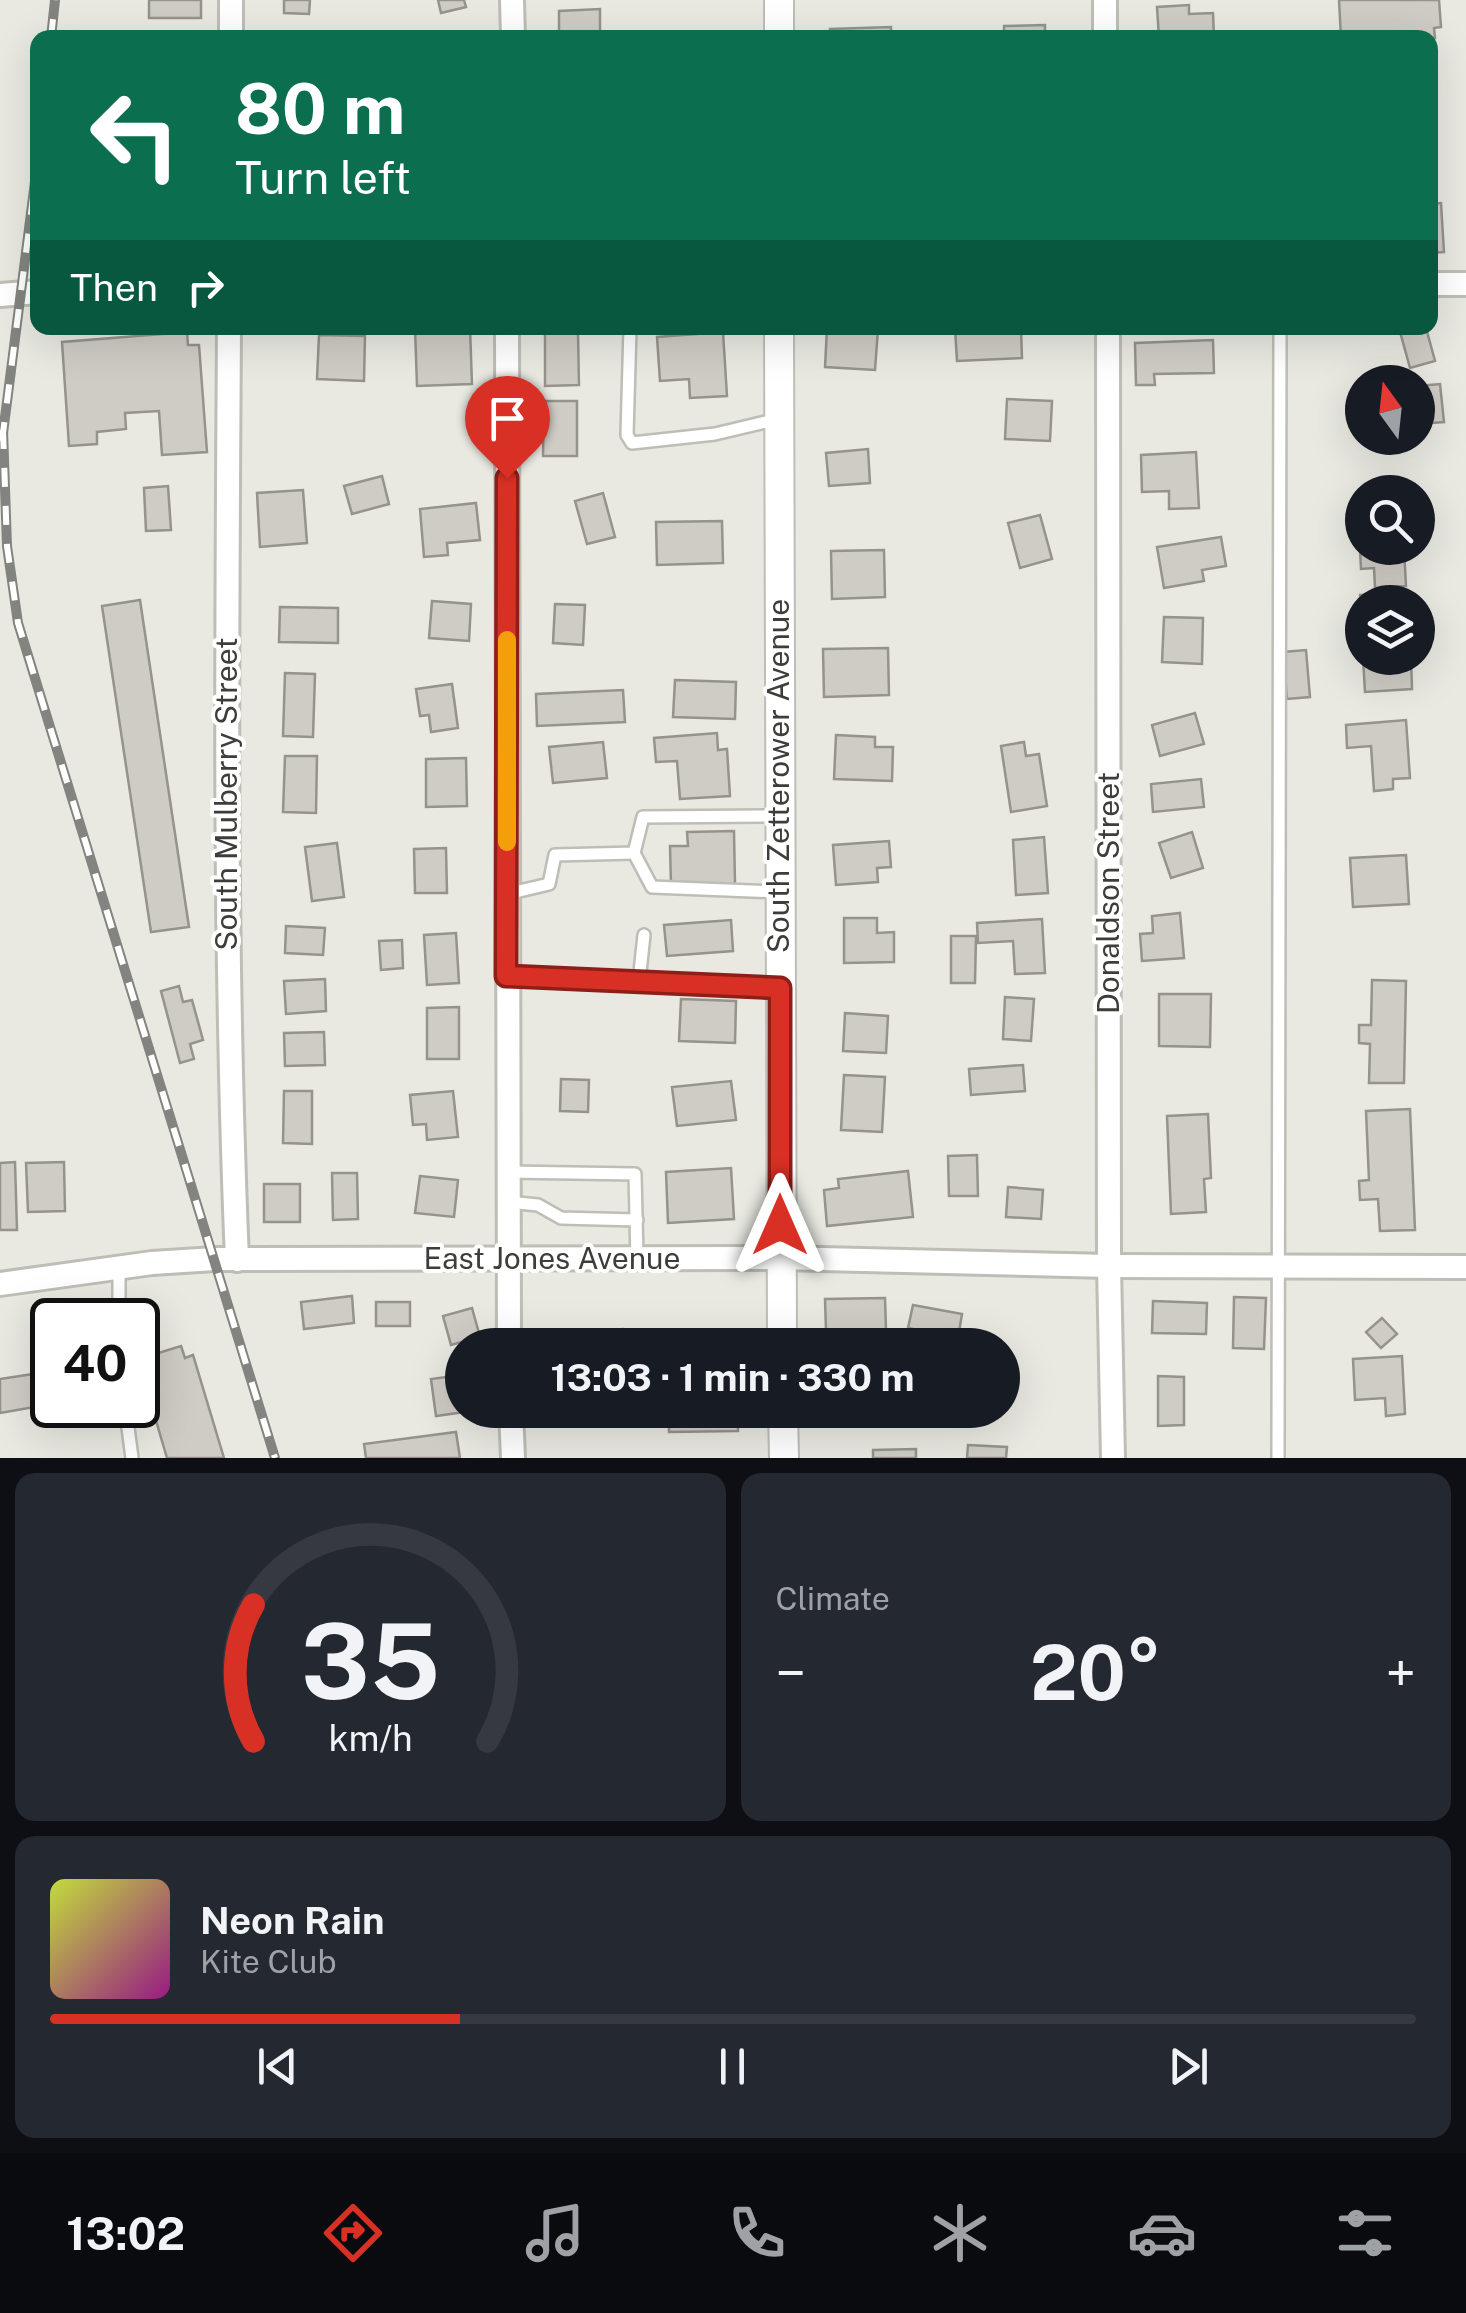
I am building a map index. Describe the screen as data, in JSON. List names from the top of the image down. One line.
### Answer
{"streets":{"street":["South Zetterower Avenue","South Mulberry Street","Donaldson Street","East Jones Avenue"]},"crossings":[["South Zetterower Avenue","East Jones Avenue"],["South Mulberry Street","East Jones Avenue"],["Donaldson Street","East Jones Avenue"]],"north":"top","page":{"turn":["80 m","Turn left"],"then":"Then","limit":"40","trip":"13:03 · 1 min · 330 m","tile":"Climate","heat":["−","20°","+"],"song":["Neon Rain","Kite Club"],"tabs":"13:02","gauge":["35","km/h"]}}
